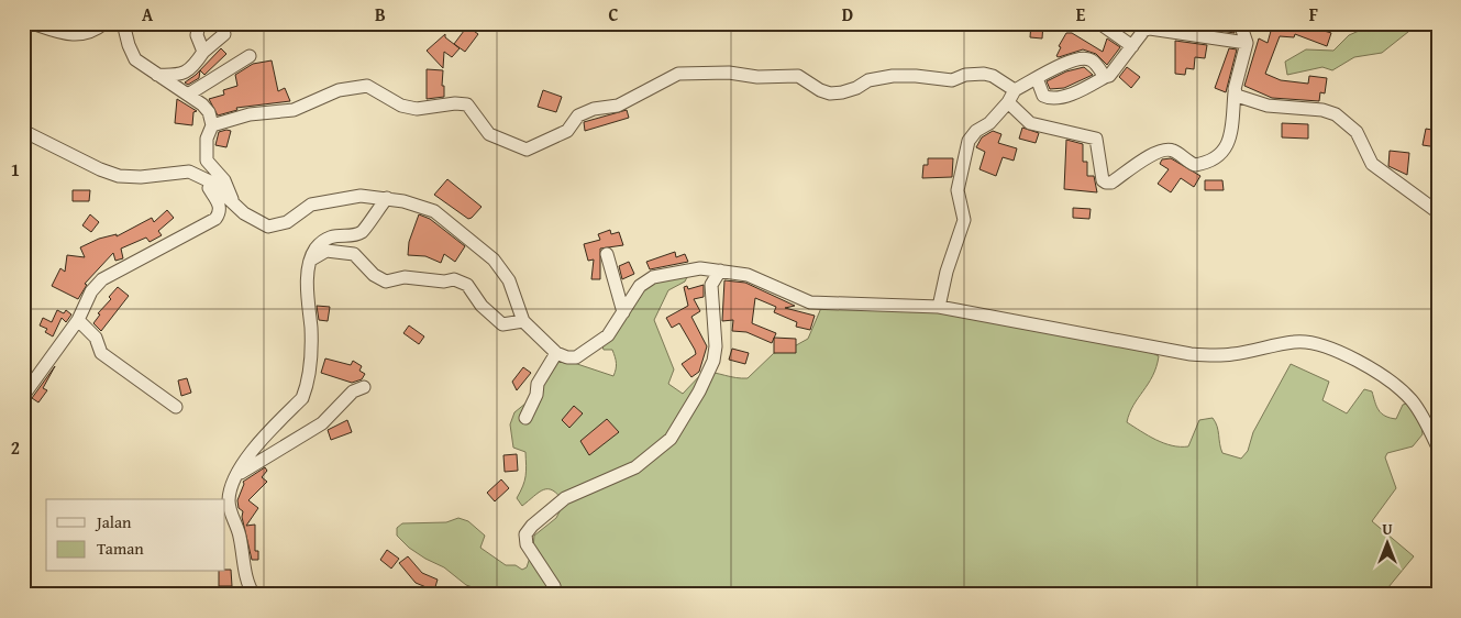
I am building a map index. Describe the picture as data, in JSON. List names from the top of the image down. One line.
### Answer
{"legend":["Jalan","Taman"],"north":"top","grid":{"columns":["A","B","C","D","E","F"],"rows":["1","2"]}}
